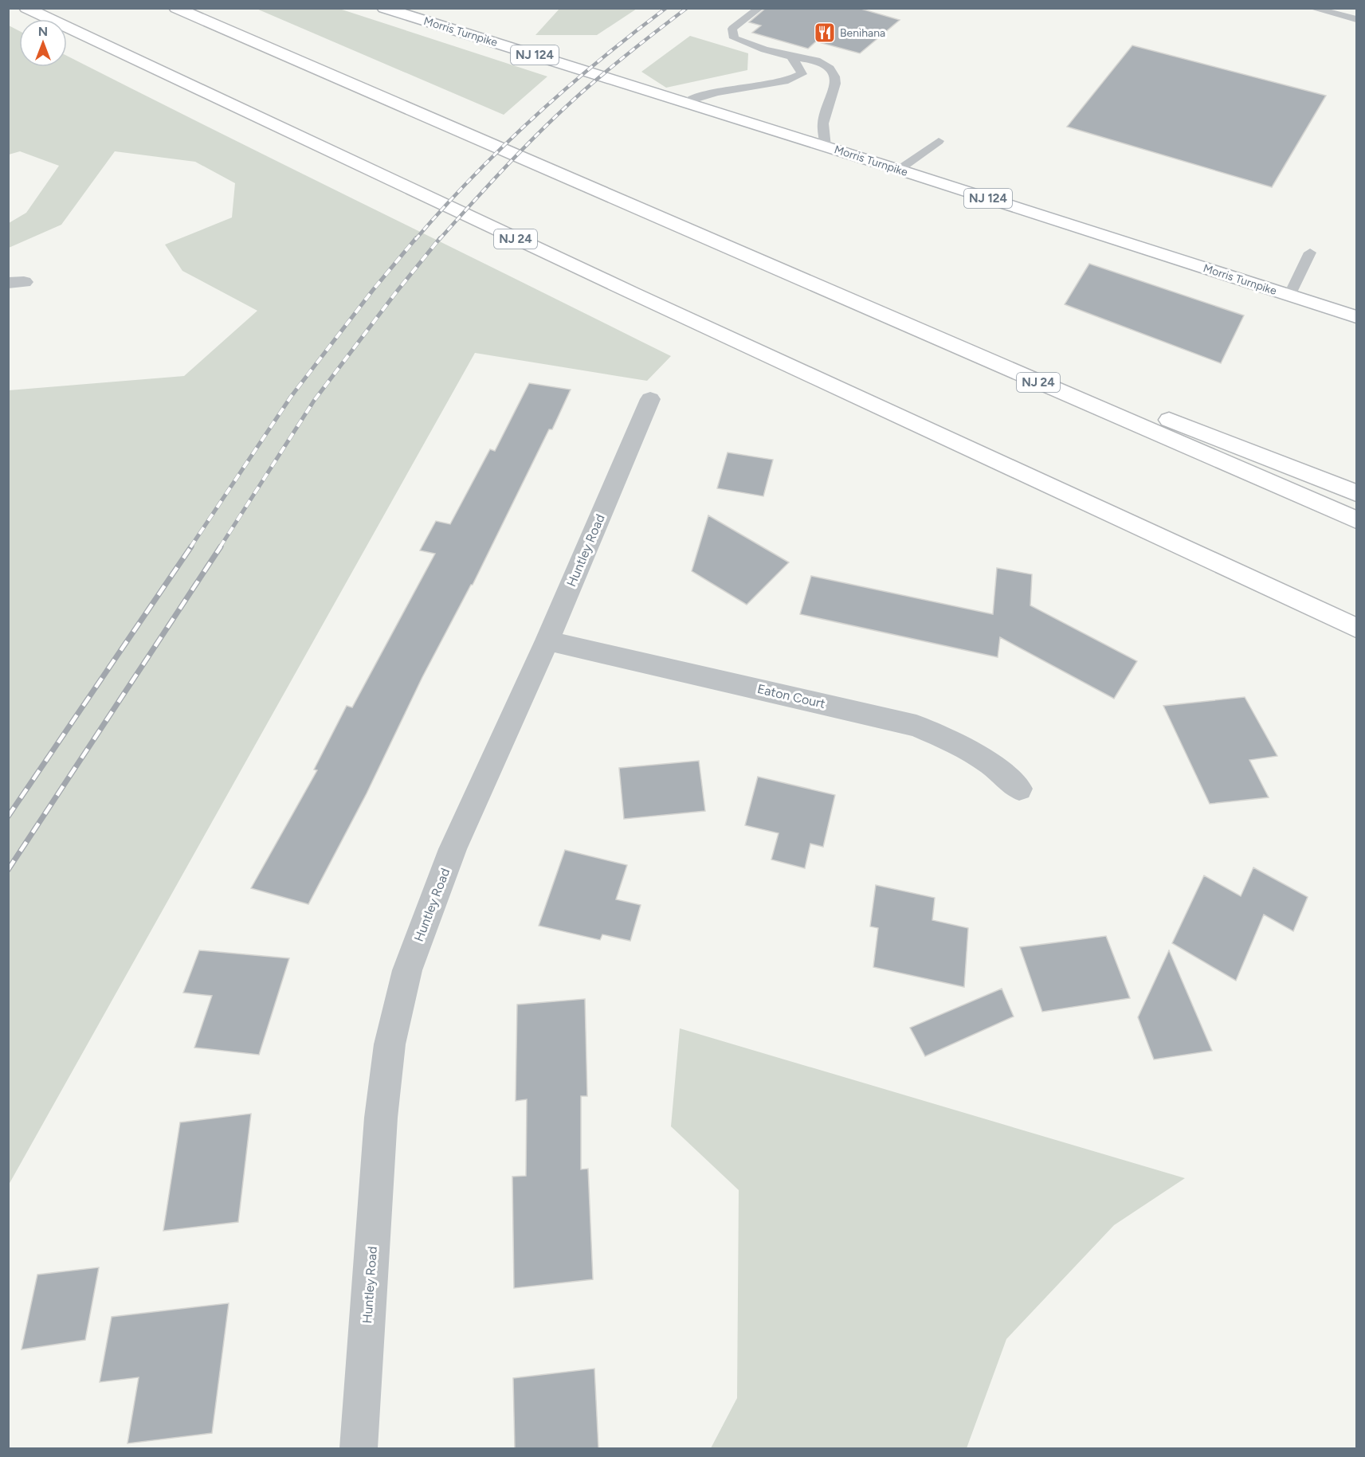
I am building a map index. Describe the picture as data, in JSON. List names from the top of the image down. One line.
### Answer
{"streets":{"main road":["Morris Turnpike","NJ 124","NJ 24"],"street":["Huntley Road","Eaton Court"]},"crossings":[["Huntley Road","Eaton Court"]],"places":{"restaurant":["Benihana"]},"north":"top"}
